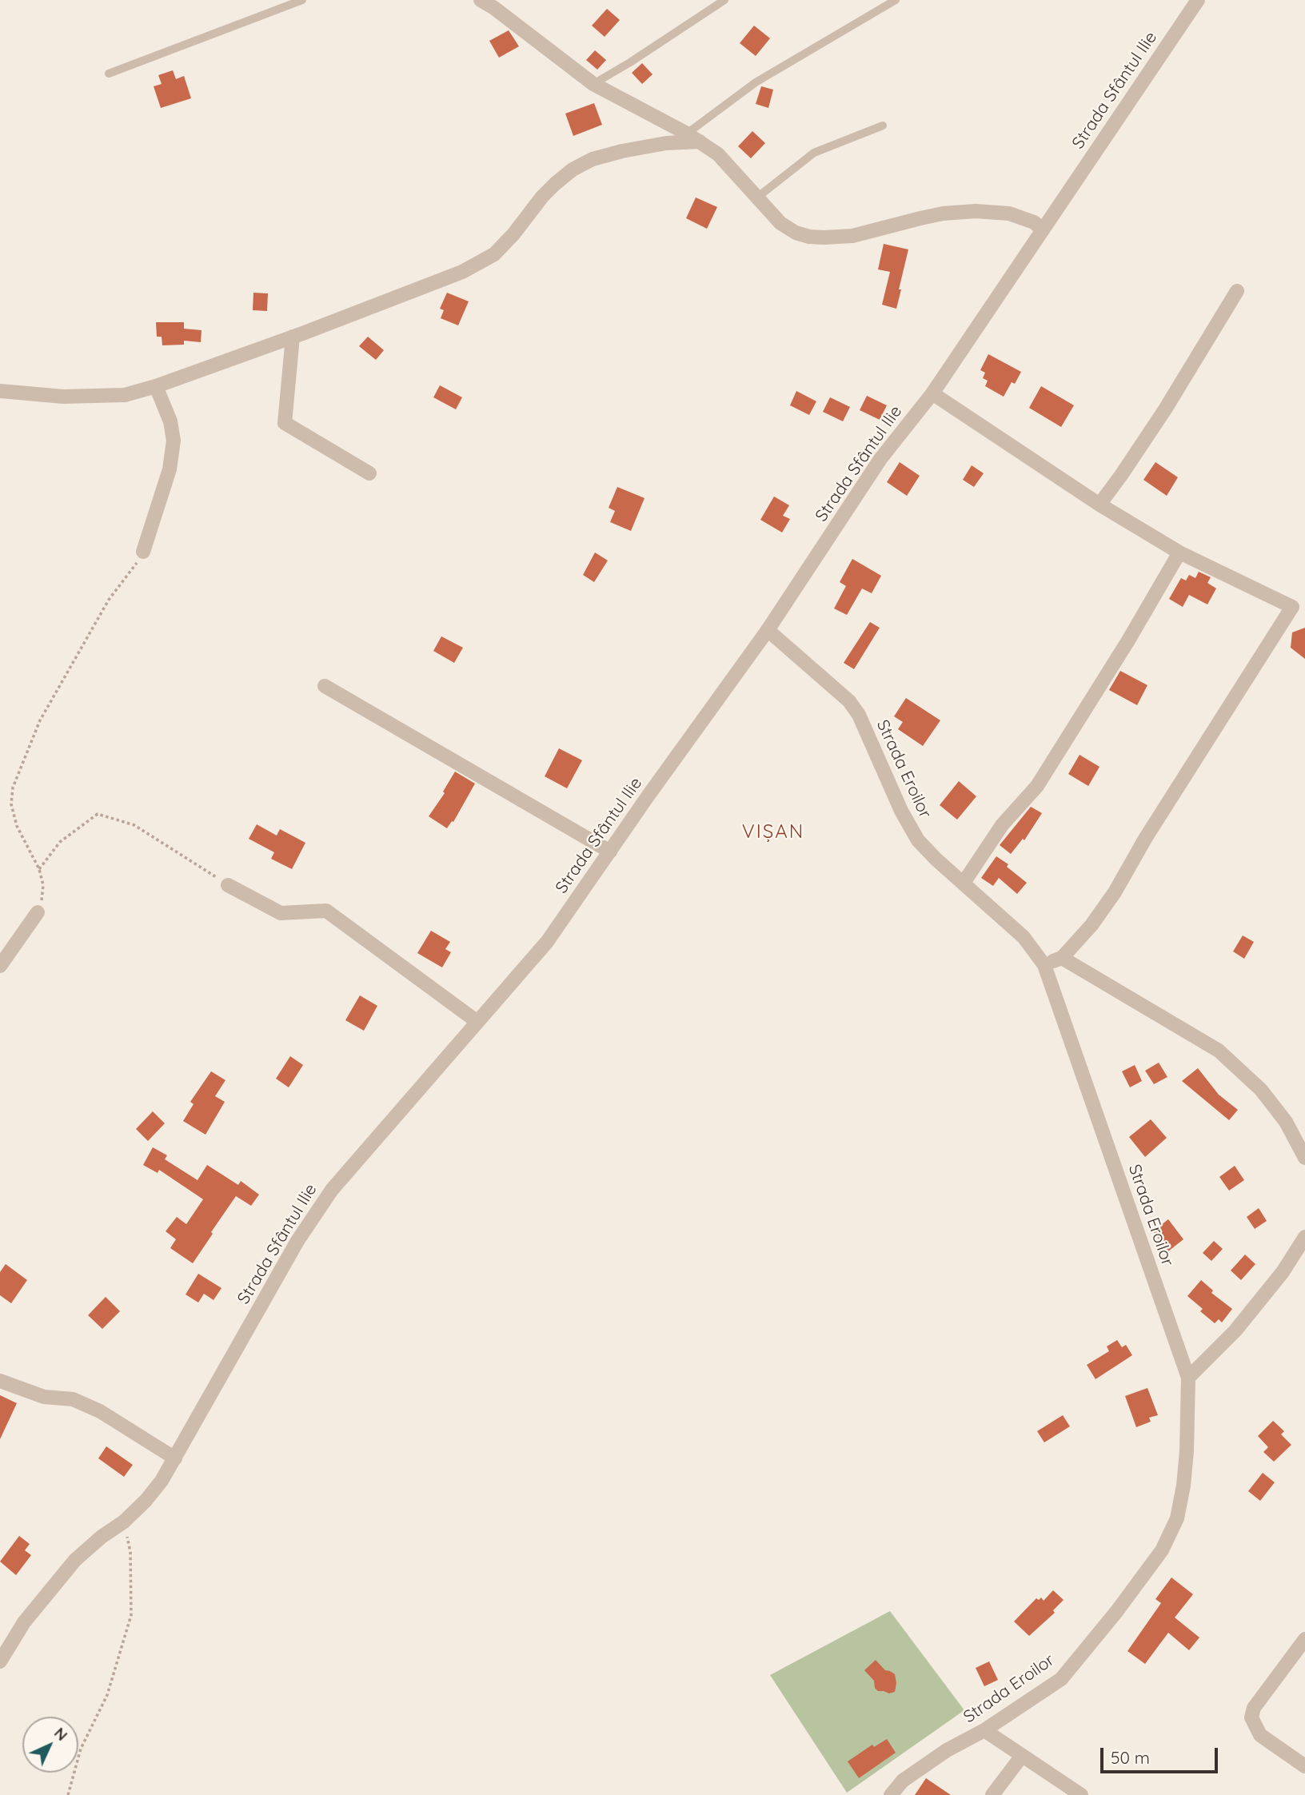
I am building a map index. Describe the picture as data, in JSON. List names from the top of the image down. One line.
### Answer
{"streets":{"street":["Strada Sfântul Ilie","Strada Eroilor"]},"crossings":[["Strada Sfântul Ilie","Strada Eroilor"]],"districts":["VIȘAN"],"scale_bar":"50 m","north":"top right"}
